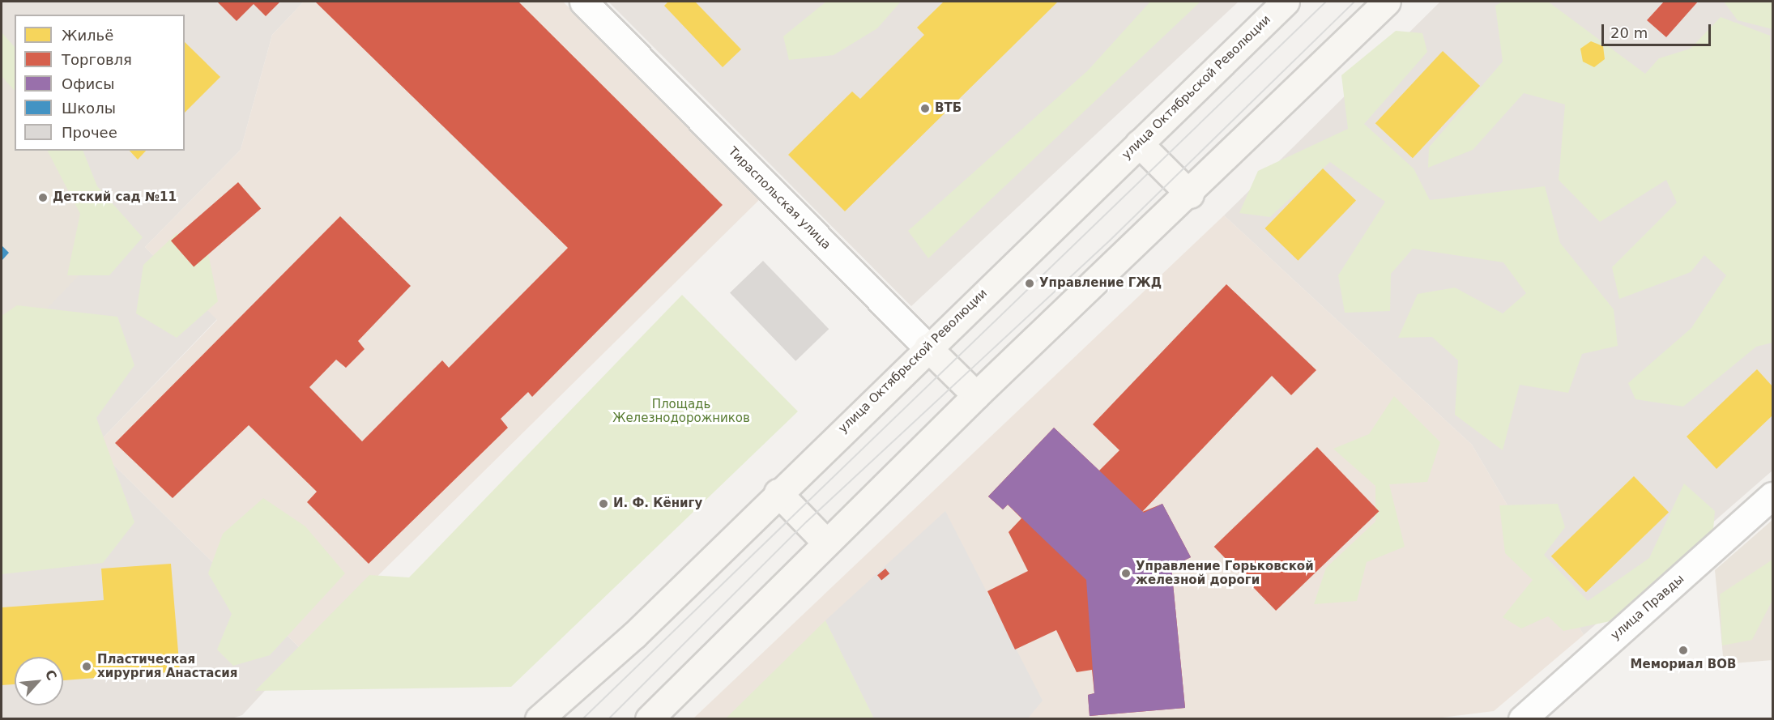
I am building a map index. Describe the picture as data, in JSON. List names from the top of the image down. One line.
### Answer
{"streets":{"main road":["улица Октябрьской Революции","Тираспольская улица"],"street":["улица Правды"]},"crossings":[["улица Октябрьской Революции","Тираспольская улица"]],"parks":["Площадь Железнодорожников"],"places":["ВТБ","Детский сад №11","Управление ГЖД","И. Ф. Кёнигу","Управление Горьковской железной дороги","Мемориал ВОВ","Пластическая хирургия Анастасия"],"legend":["Жильё","Торговля","Офисы","Школы","Прочее"],"scale_bar":"20 m","north":"top right"}
